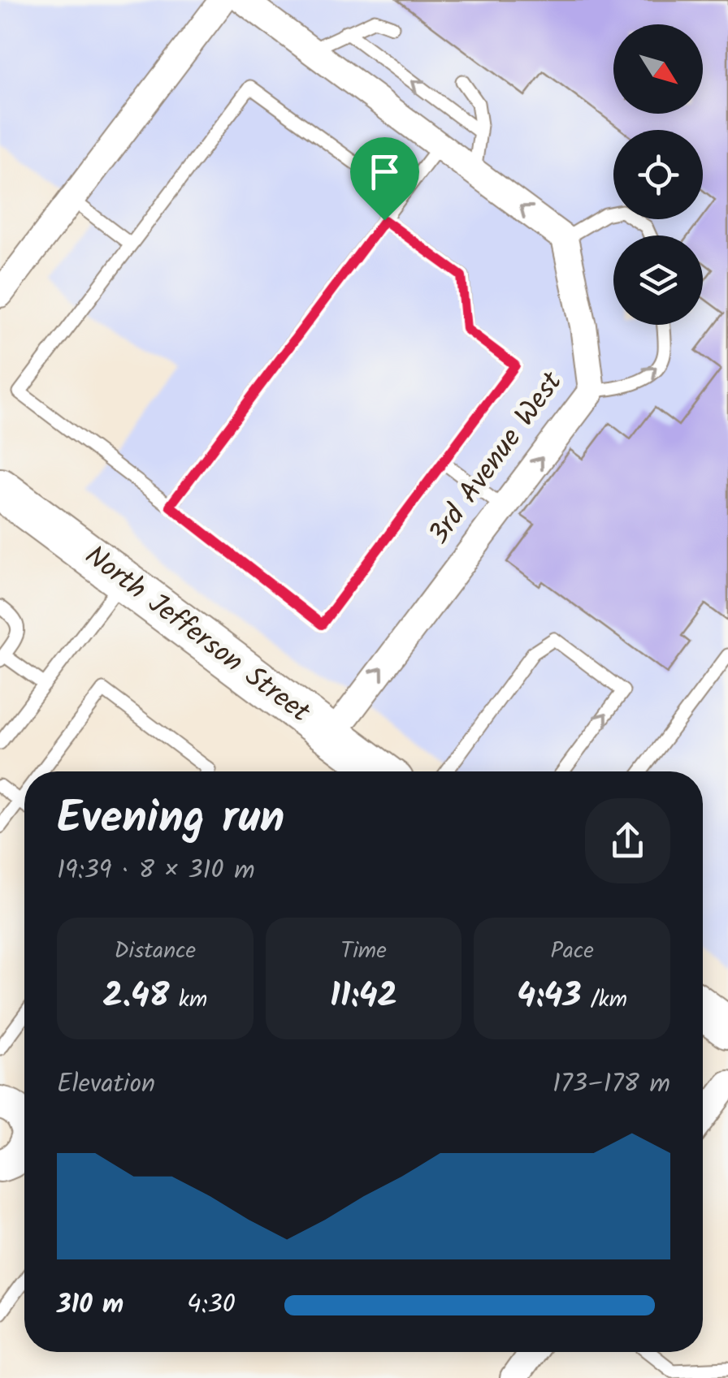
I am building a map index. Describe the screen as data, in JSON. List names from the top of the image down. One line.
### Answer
{"streets":{"main road":["North Jefferson Street"],"street":["3rd Avenue West"]},"crossings":[["3rd Avenue West","North Jefferson Street"]],"one_way":["3rd Avenue West"],"north":"bottom right","page":{"heading":["Evening run","19:39 · 8 × 310 m"],"stats":[["Distance","2.48 km"],["Time","11:42"],["Pace","4:43 /km"]],"chart":["Elevation","173–178 m"],"list":[{"name":"310 m","note":"4:30"}]}}
